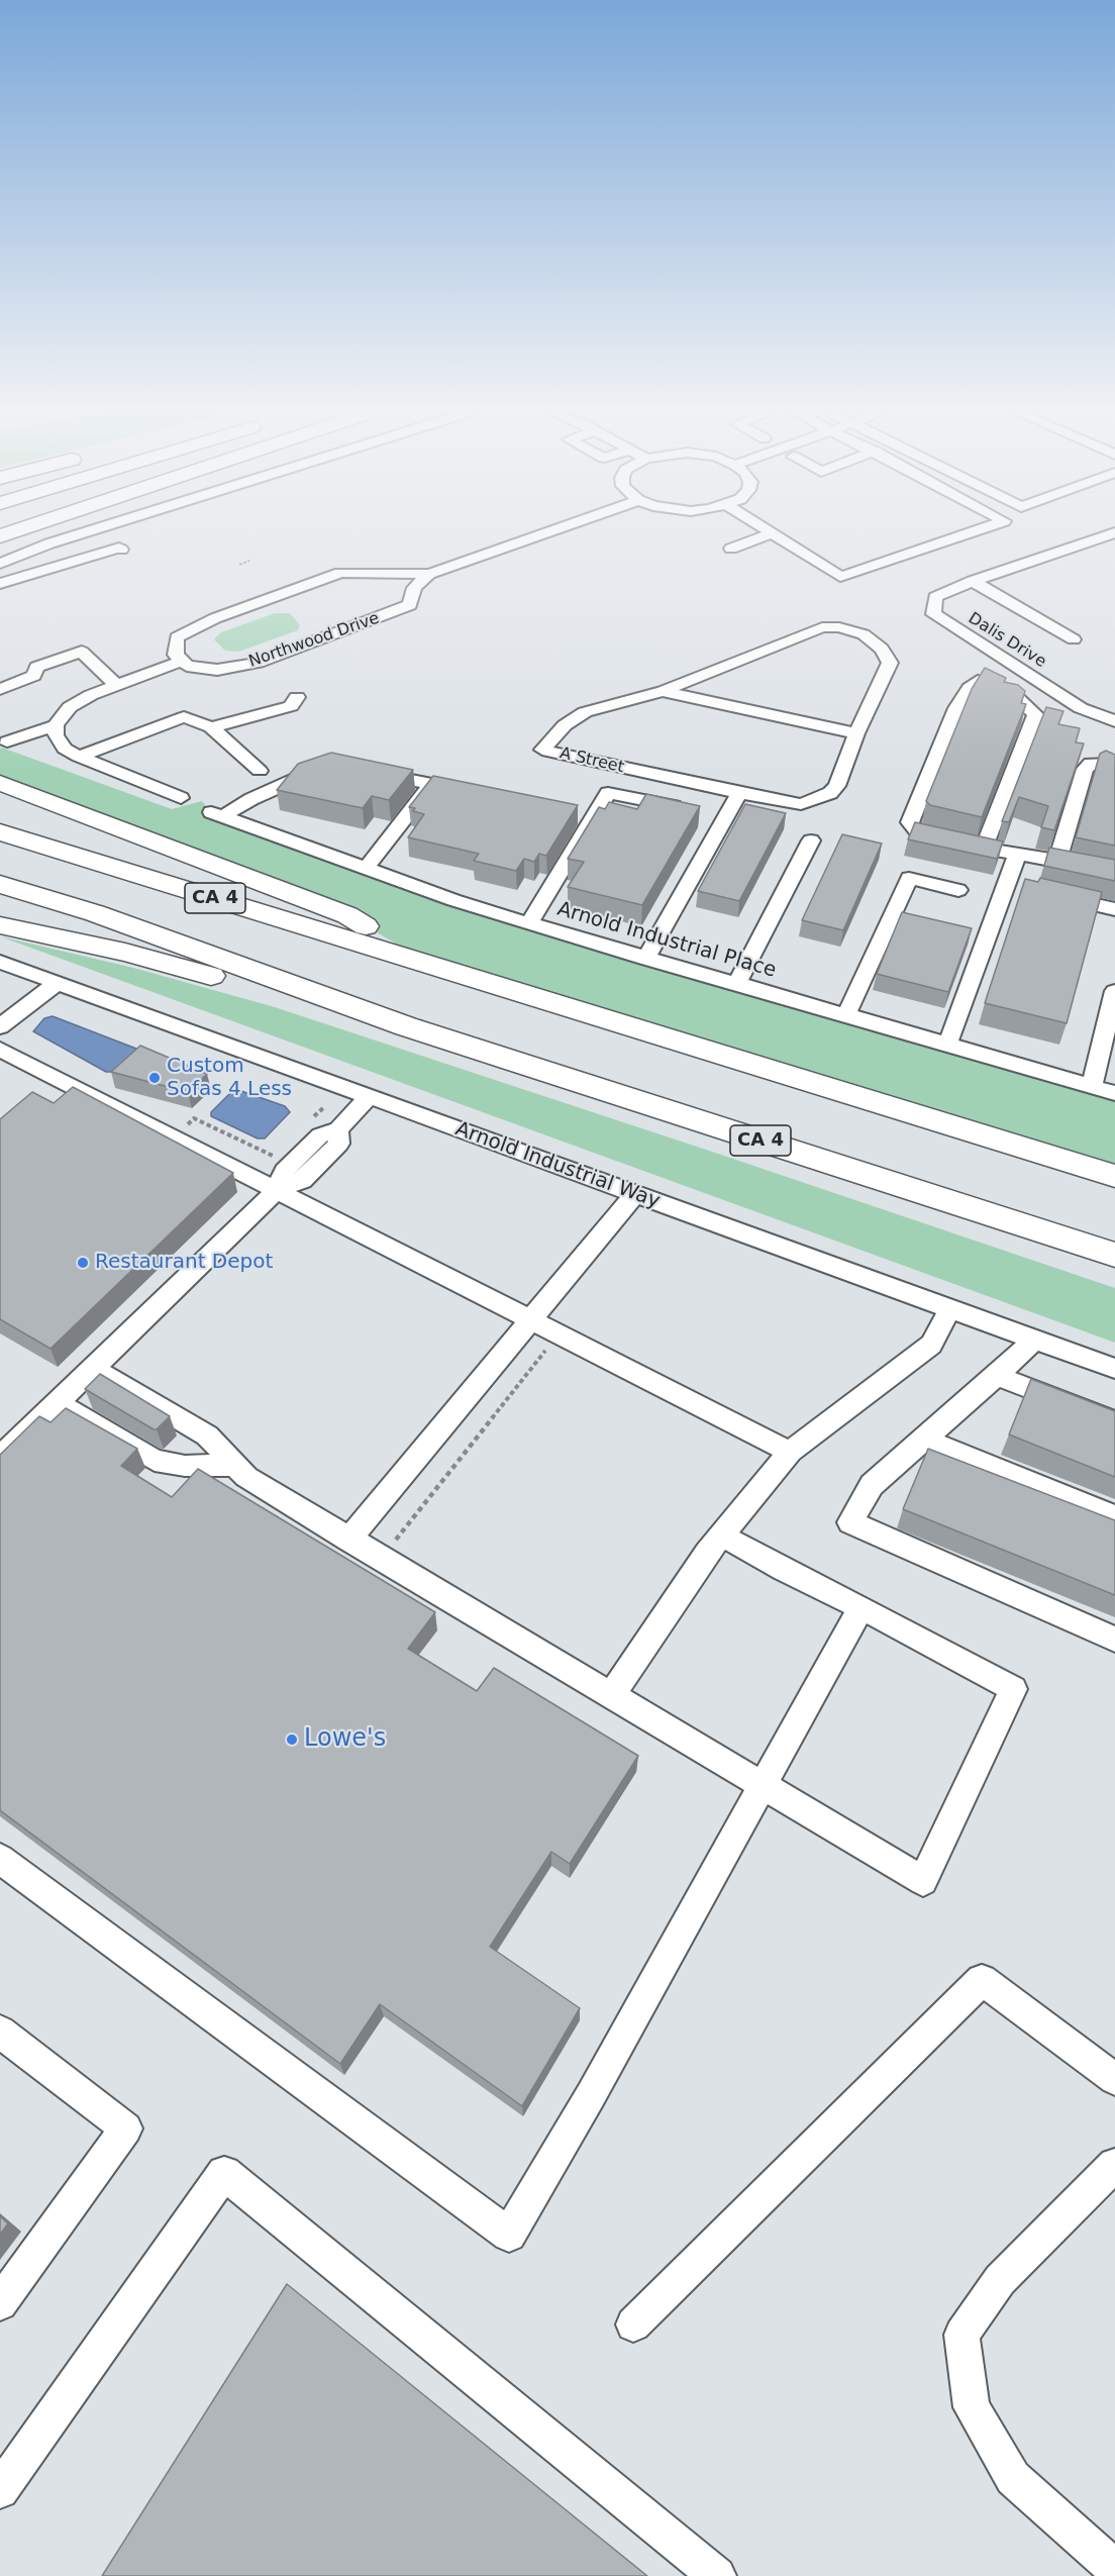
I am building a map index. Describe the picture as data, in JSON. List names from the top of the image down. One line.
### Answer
{"streets":{"highway":["CA 4"],"street":["Northwood Drive","Dalis Drive","A Street","Arnold Industrial Place","Arnold Industrial Way"]},"places":["Custom Sofas 4 Less","Restaurant Depot","Lowe's"]}
